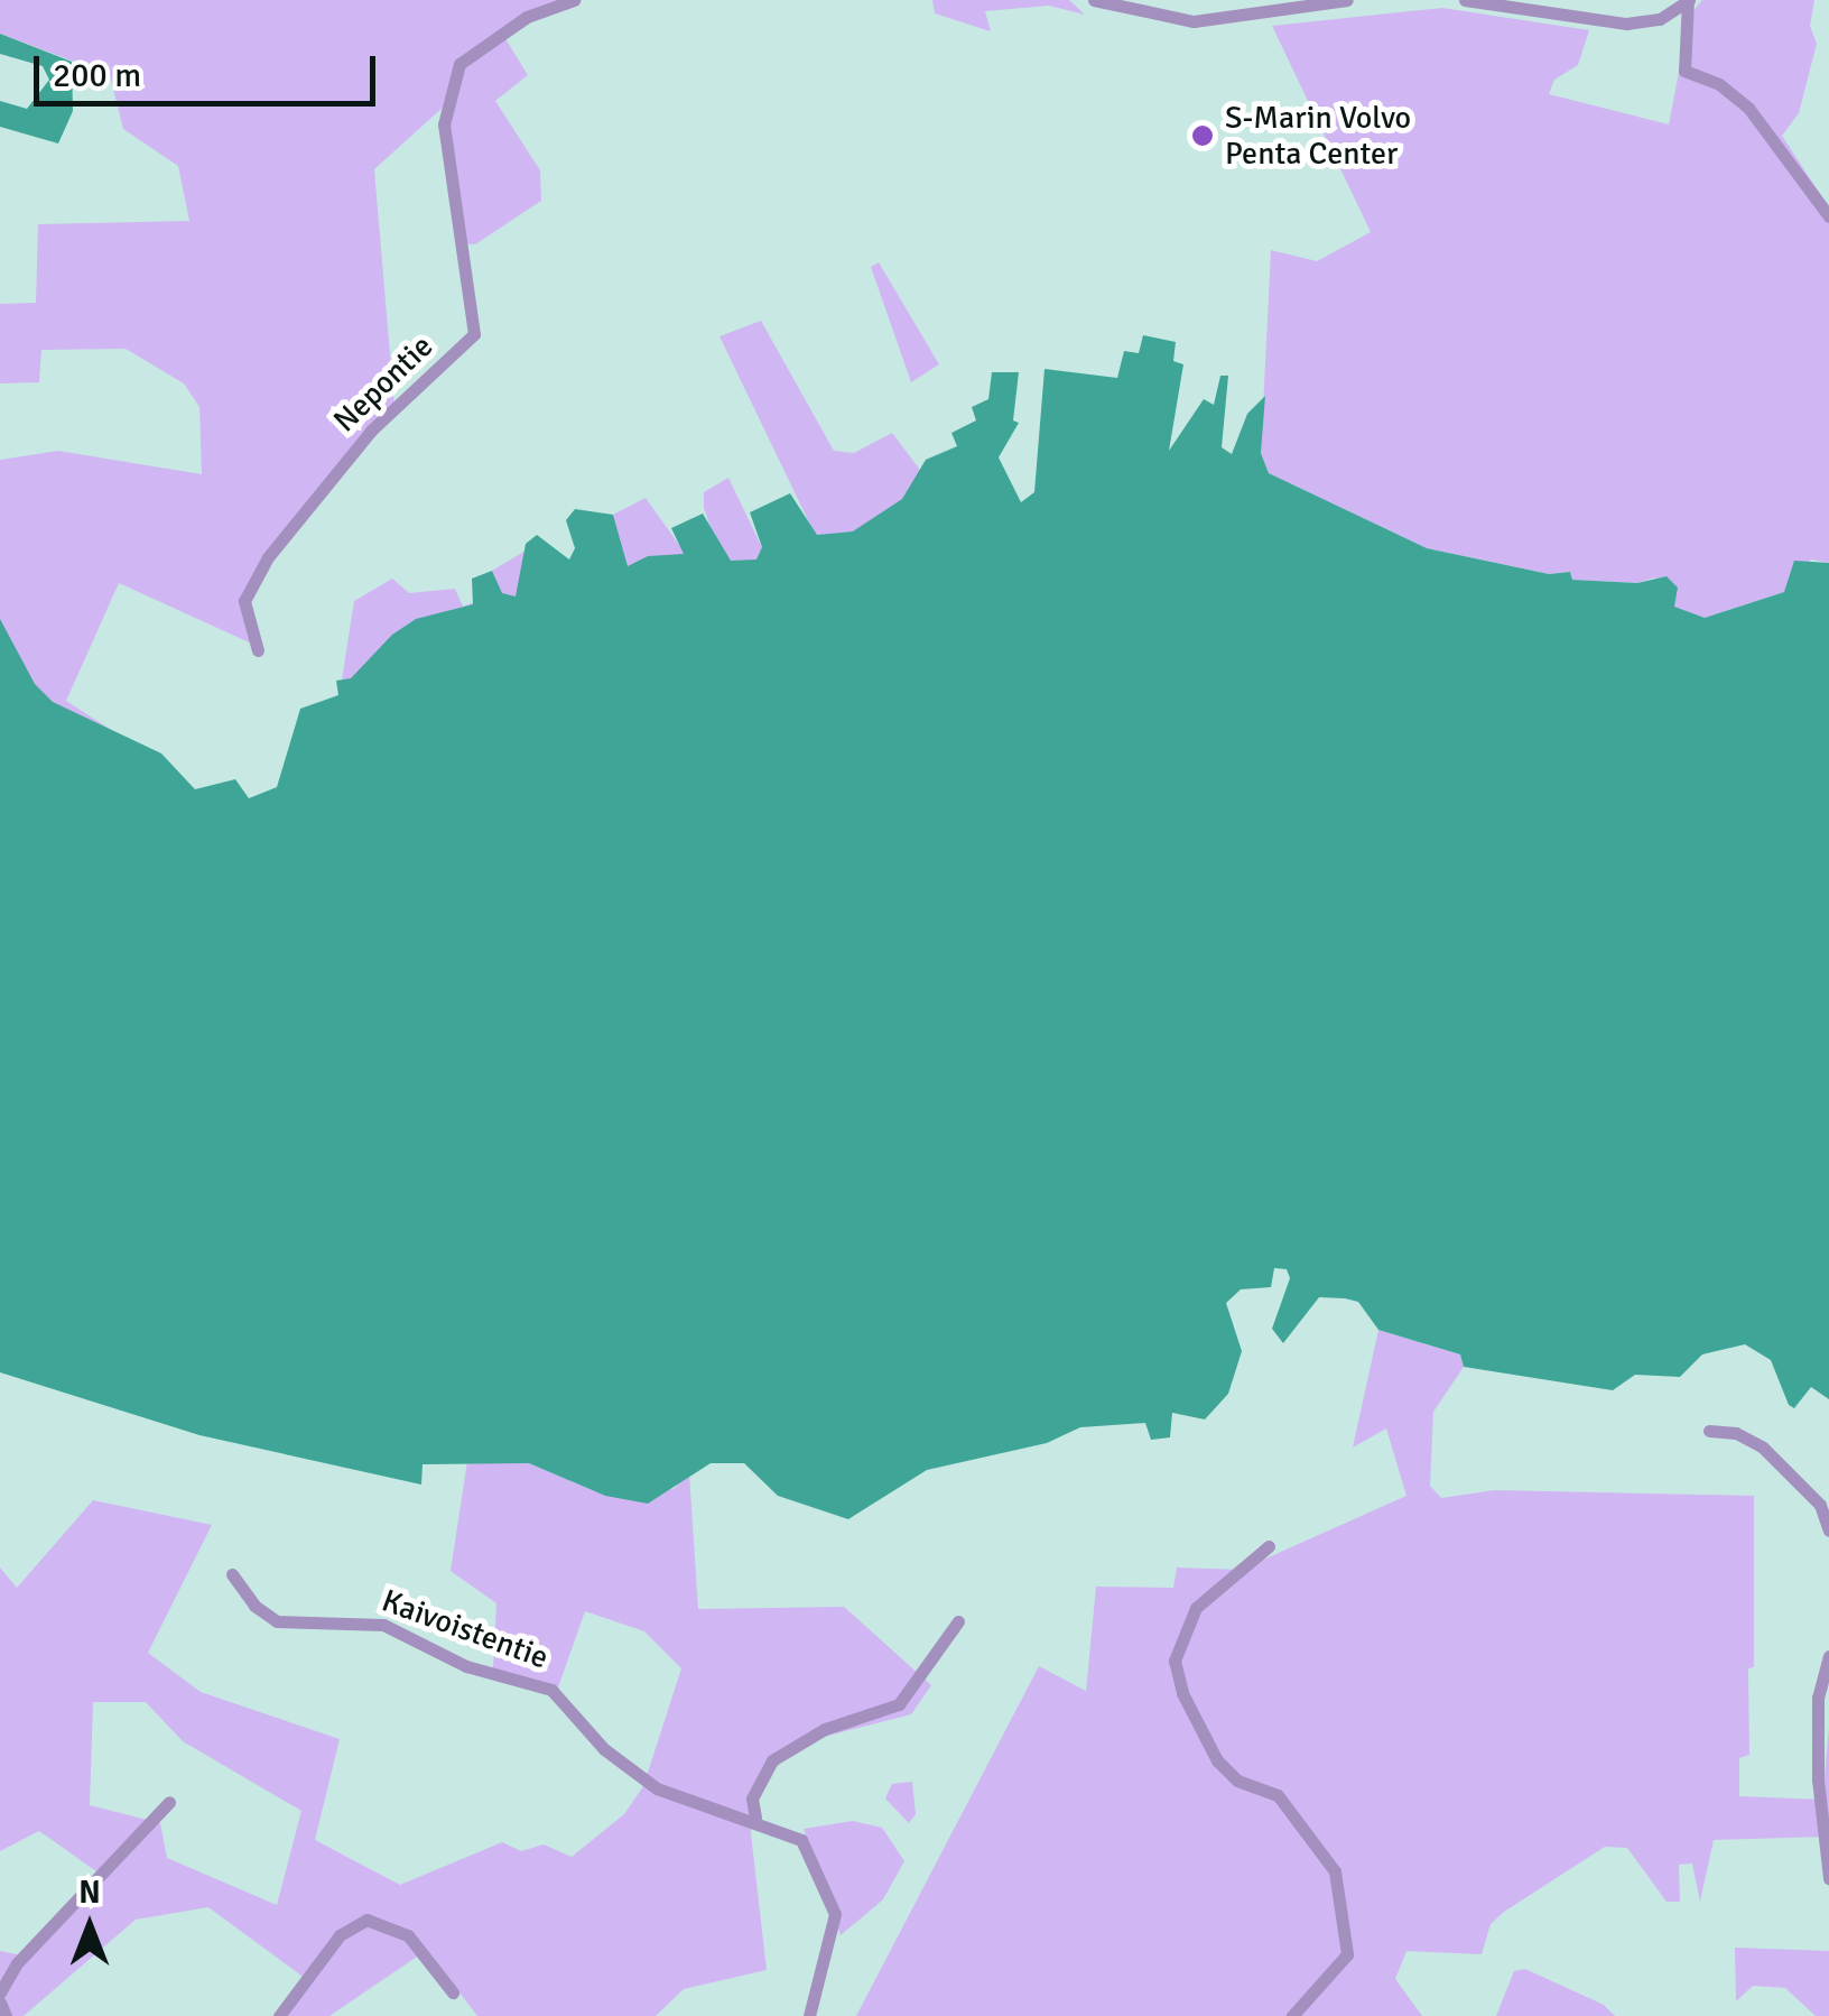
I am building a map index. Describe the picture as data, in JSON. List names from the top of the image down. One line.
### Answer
{"streets":{"street":["Nepontie","Kaivoistentie"]},"places":["S-Marin Volvo Penta Center"],"scale_bar":"200 m","north":"top"}
